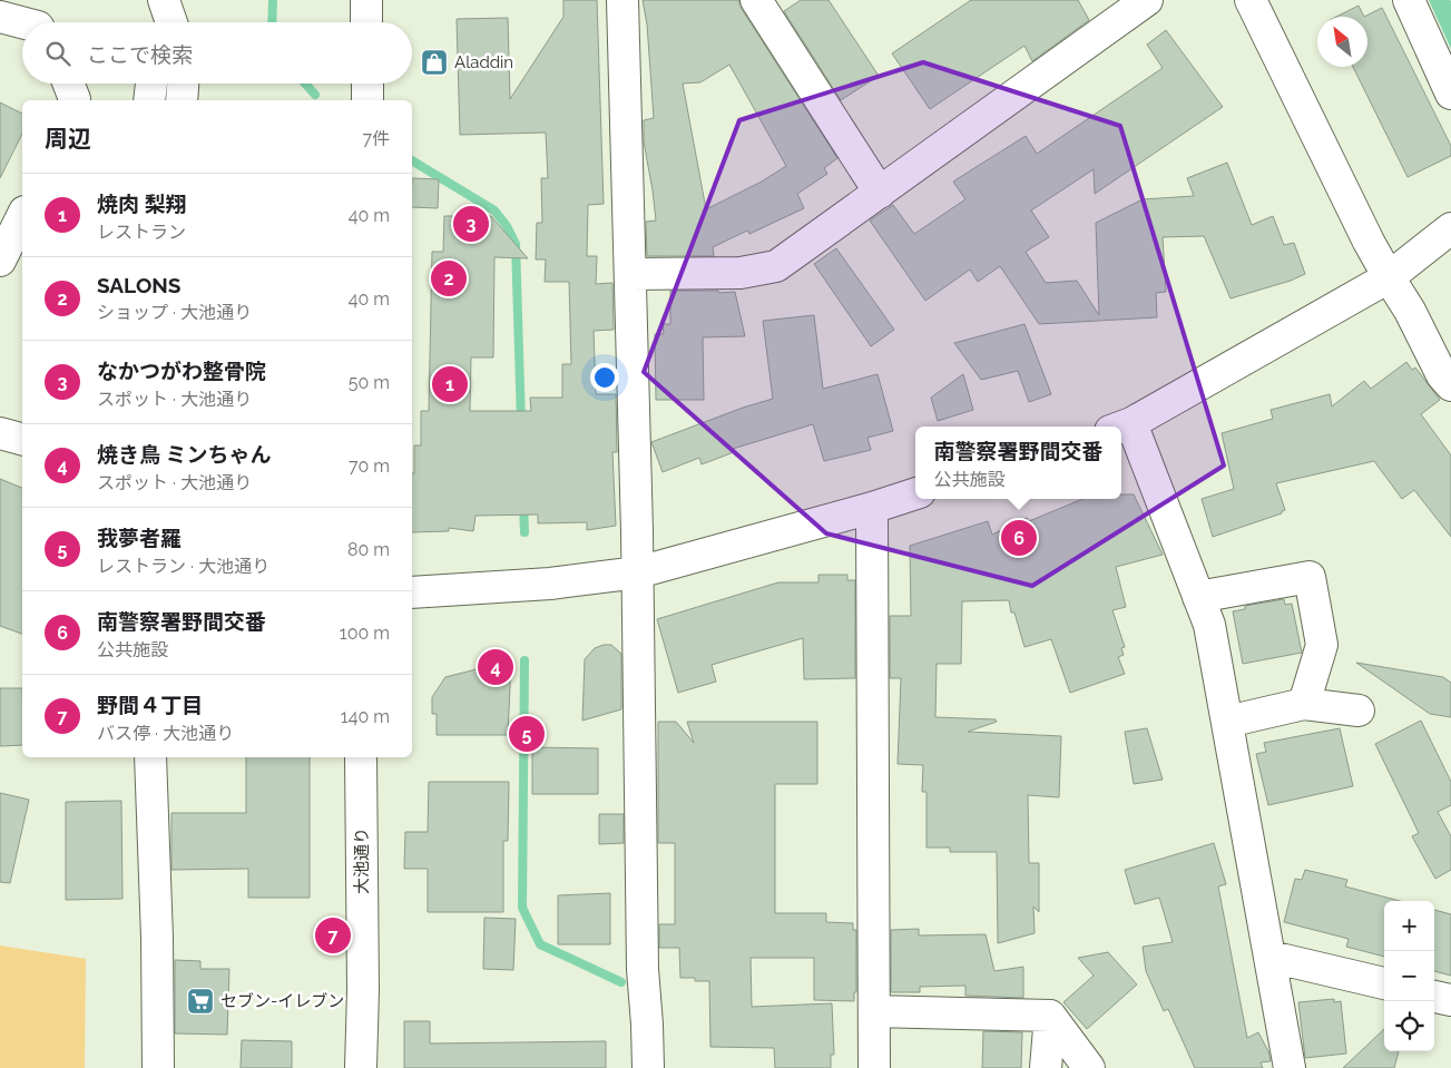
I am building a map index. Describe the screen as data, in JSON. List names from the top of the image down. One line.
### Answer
{"streets":{"street":["大池通り"]},"places":{"shop":["Aladdin"],"supermarket":["セブン-イレブン"]},"north":"top left","page":{"search":"ここで検索","heading":["周辺","7件"],"list":[{"mark":"1","name":"焼肉 梨翔","note":"レストラン","value":"40 m"},{"mark":"2","name":"SALONS","note":"ショップ · 大池通り","value":"40 m"},{"mark":"3","name":"なかつがわ整骨院","note":"スポット · 大池通り","value":"50 m"},{"mark":"4","name":"焼き鳥 ミンちゃん","note":"スポット · 大池通り","value":"70 m"},{"mark":"5","name":"我夢者羅","note":"レストラン · 大池通り","value":"80 m"},{"mark":"6","name":"南警察署野間交番","note":"公共施設","value":"100 m"},{"mark":"7","name":"野間４丁目","note":"バス停 · 大池通り","value":"140 m"}],"pins":["3","2","1","6","4","5","7"],"popup":["南警察署野間交番","公共施設"],"map_buttons":["+","−"]}}
